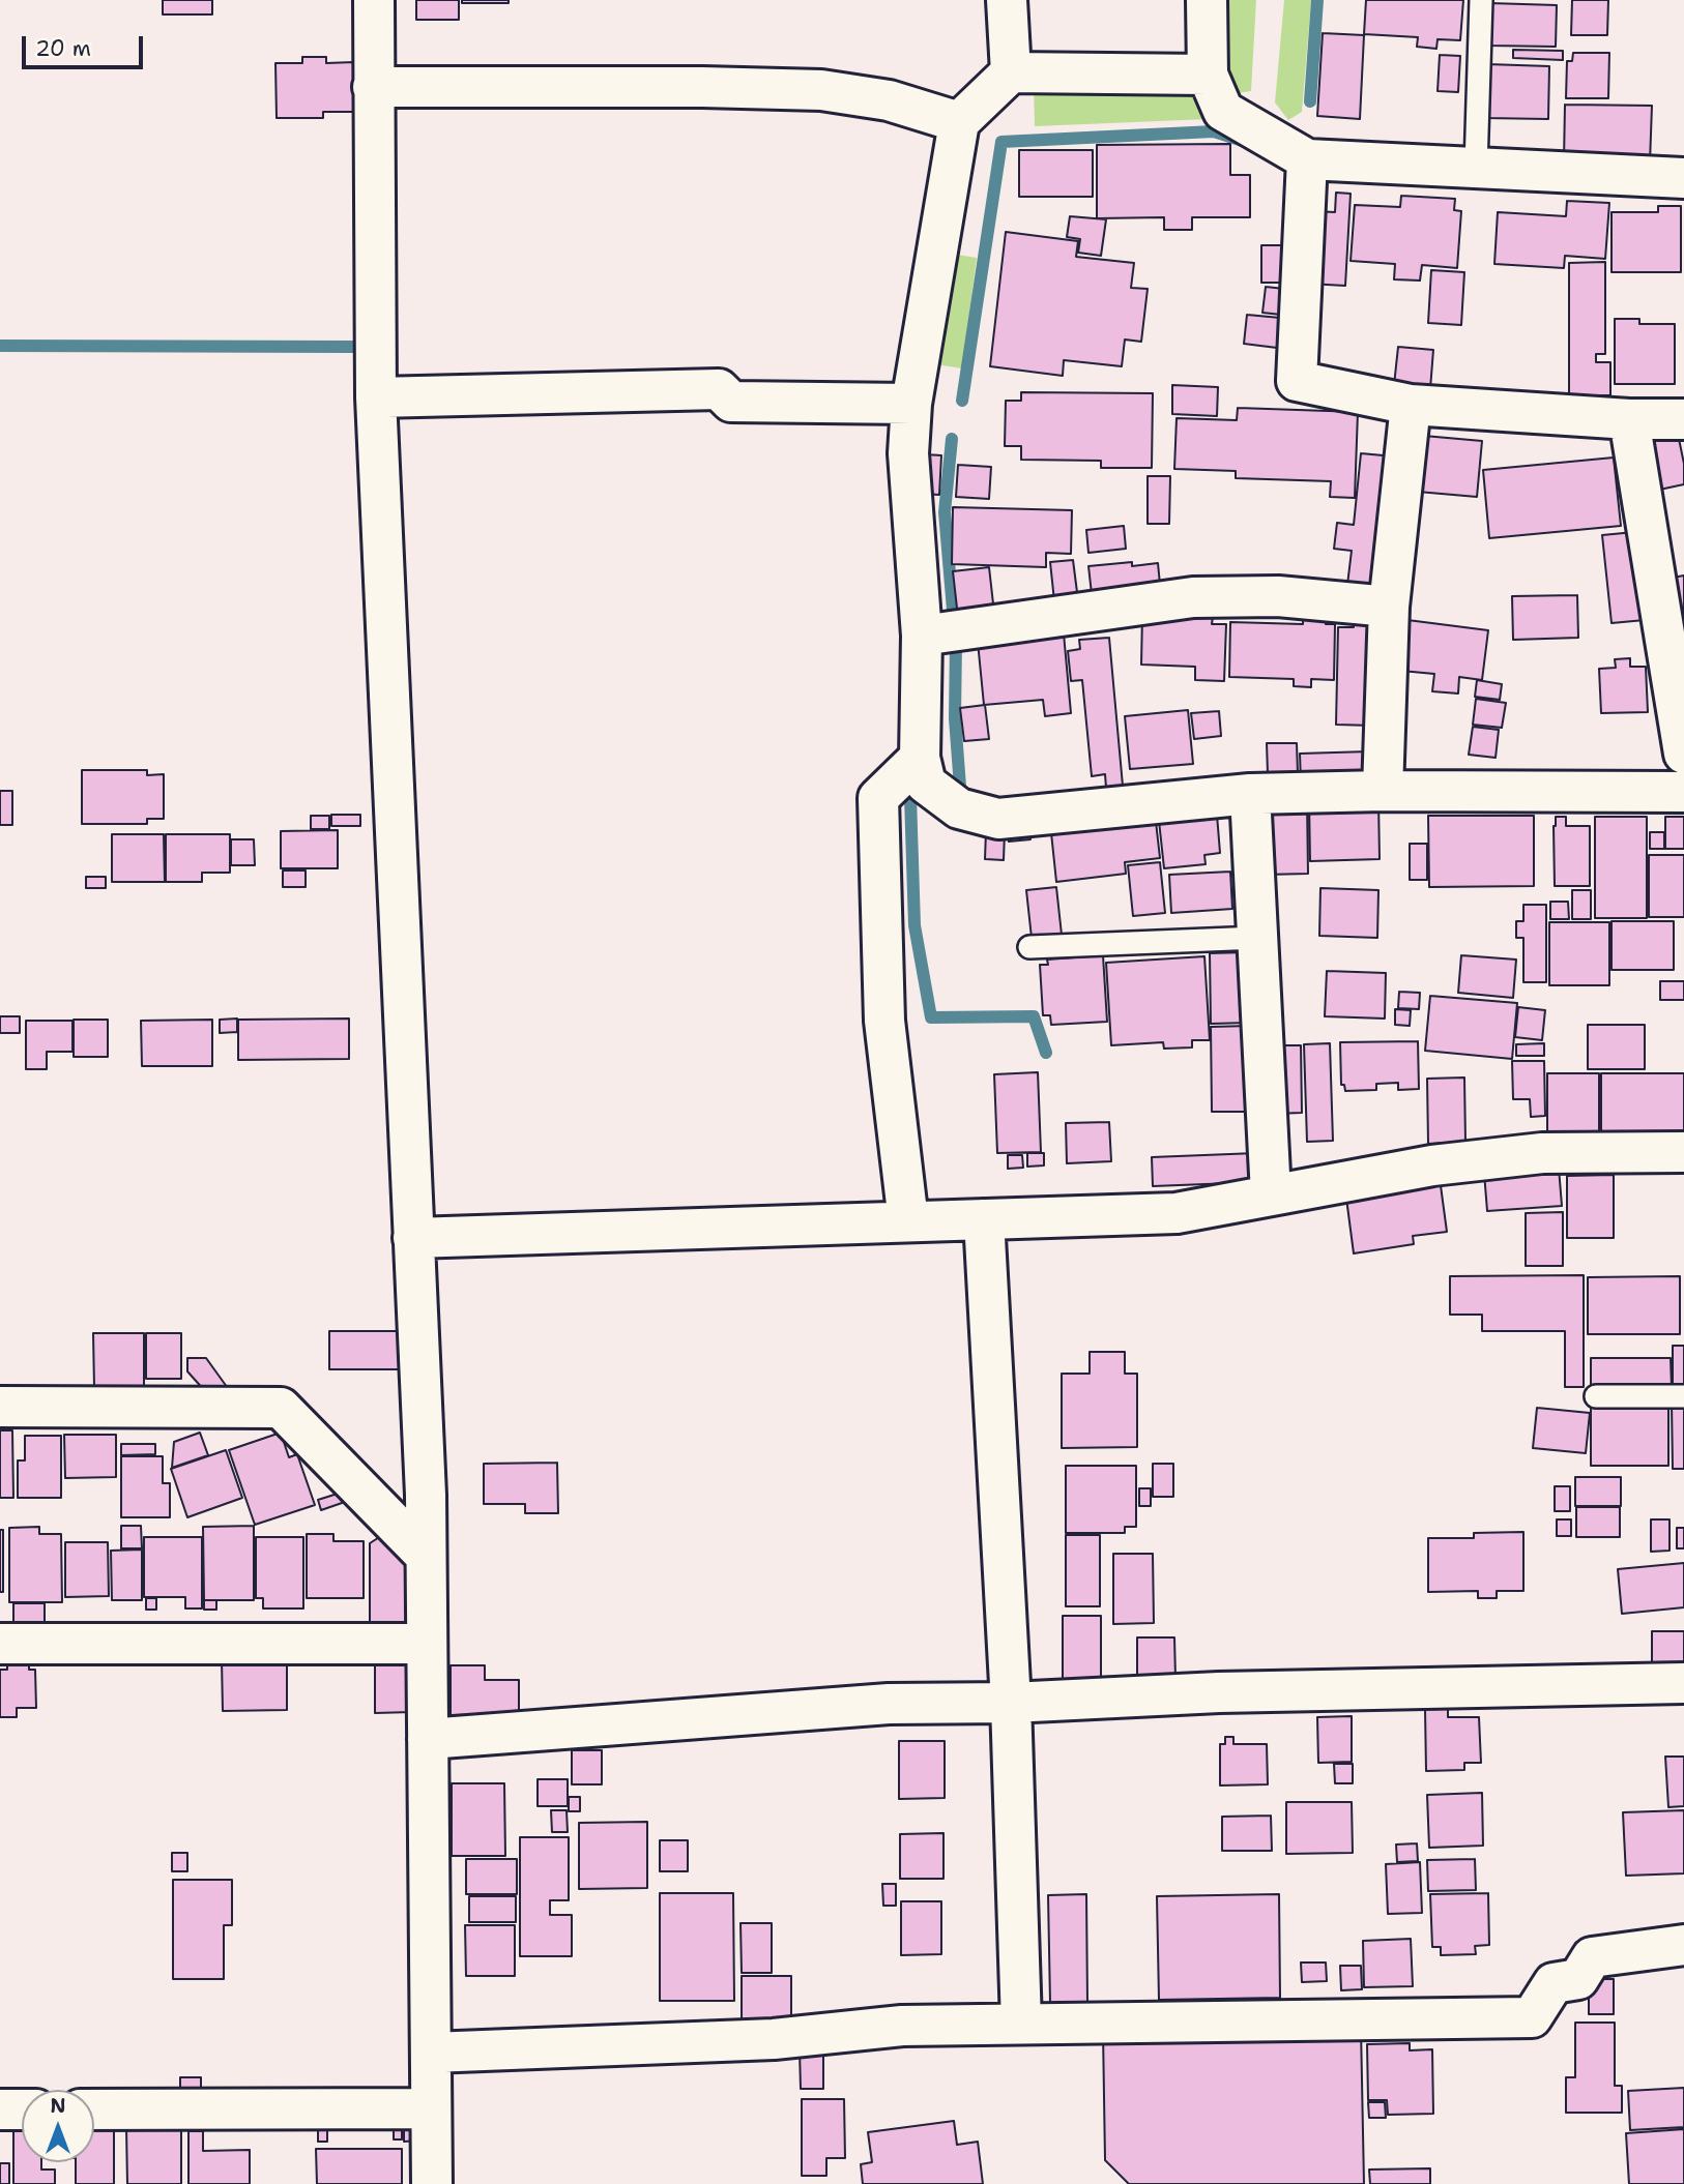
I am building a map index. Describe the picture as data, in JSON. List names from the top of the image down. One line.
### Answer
{"scale_bar":"20 m","north":"top"}
